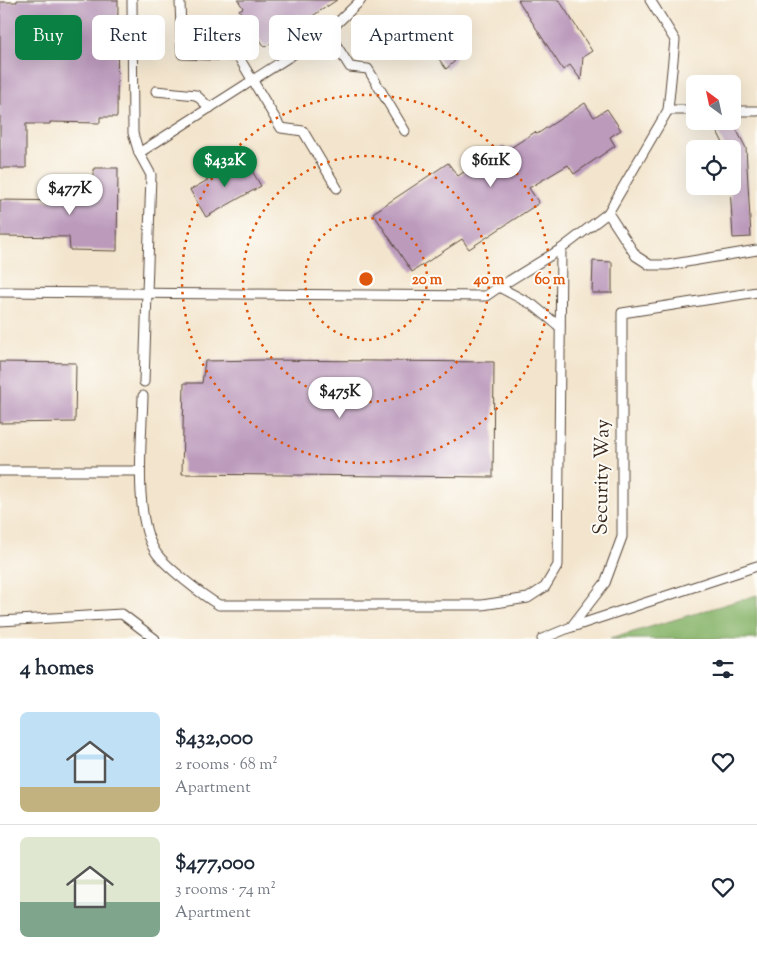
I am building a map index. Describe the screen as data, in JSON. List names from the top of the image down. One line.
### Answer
{"streets":{"lane":["Security Way"]},"north":"top left","page":{"chip":["Buy","Rent","Filters","New","Apartment"],"price":["$432K","$611K","$477K","$475K"],"heading":"4 homes","list":[{"name":"$432,000","note":"2 rooms · 68 m² · Apartment"},{"name":"$477,000","note":"3 rooms · 74 m² · Apartment"}]},"rings":["20 m","40 m","60 m"]}
